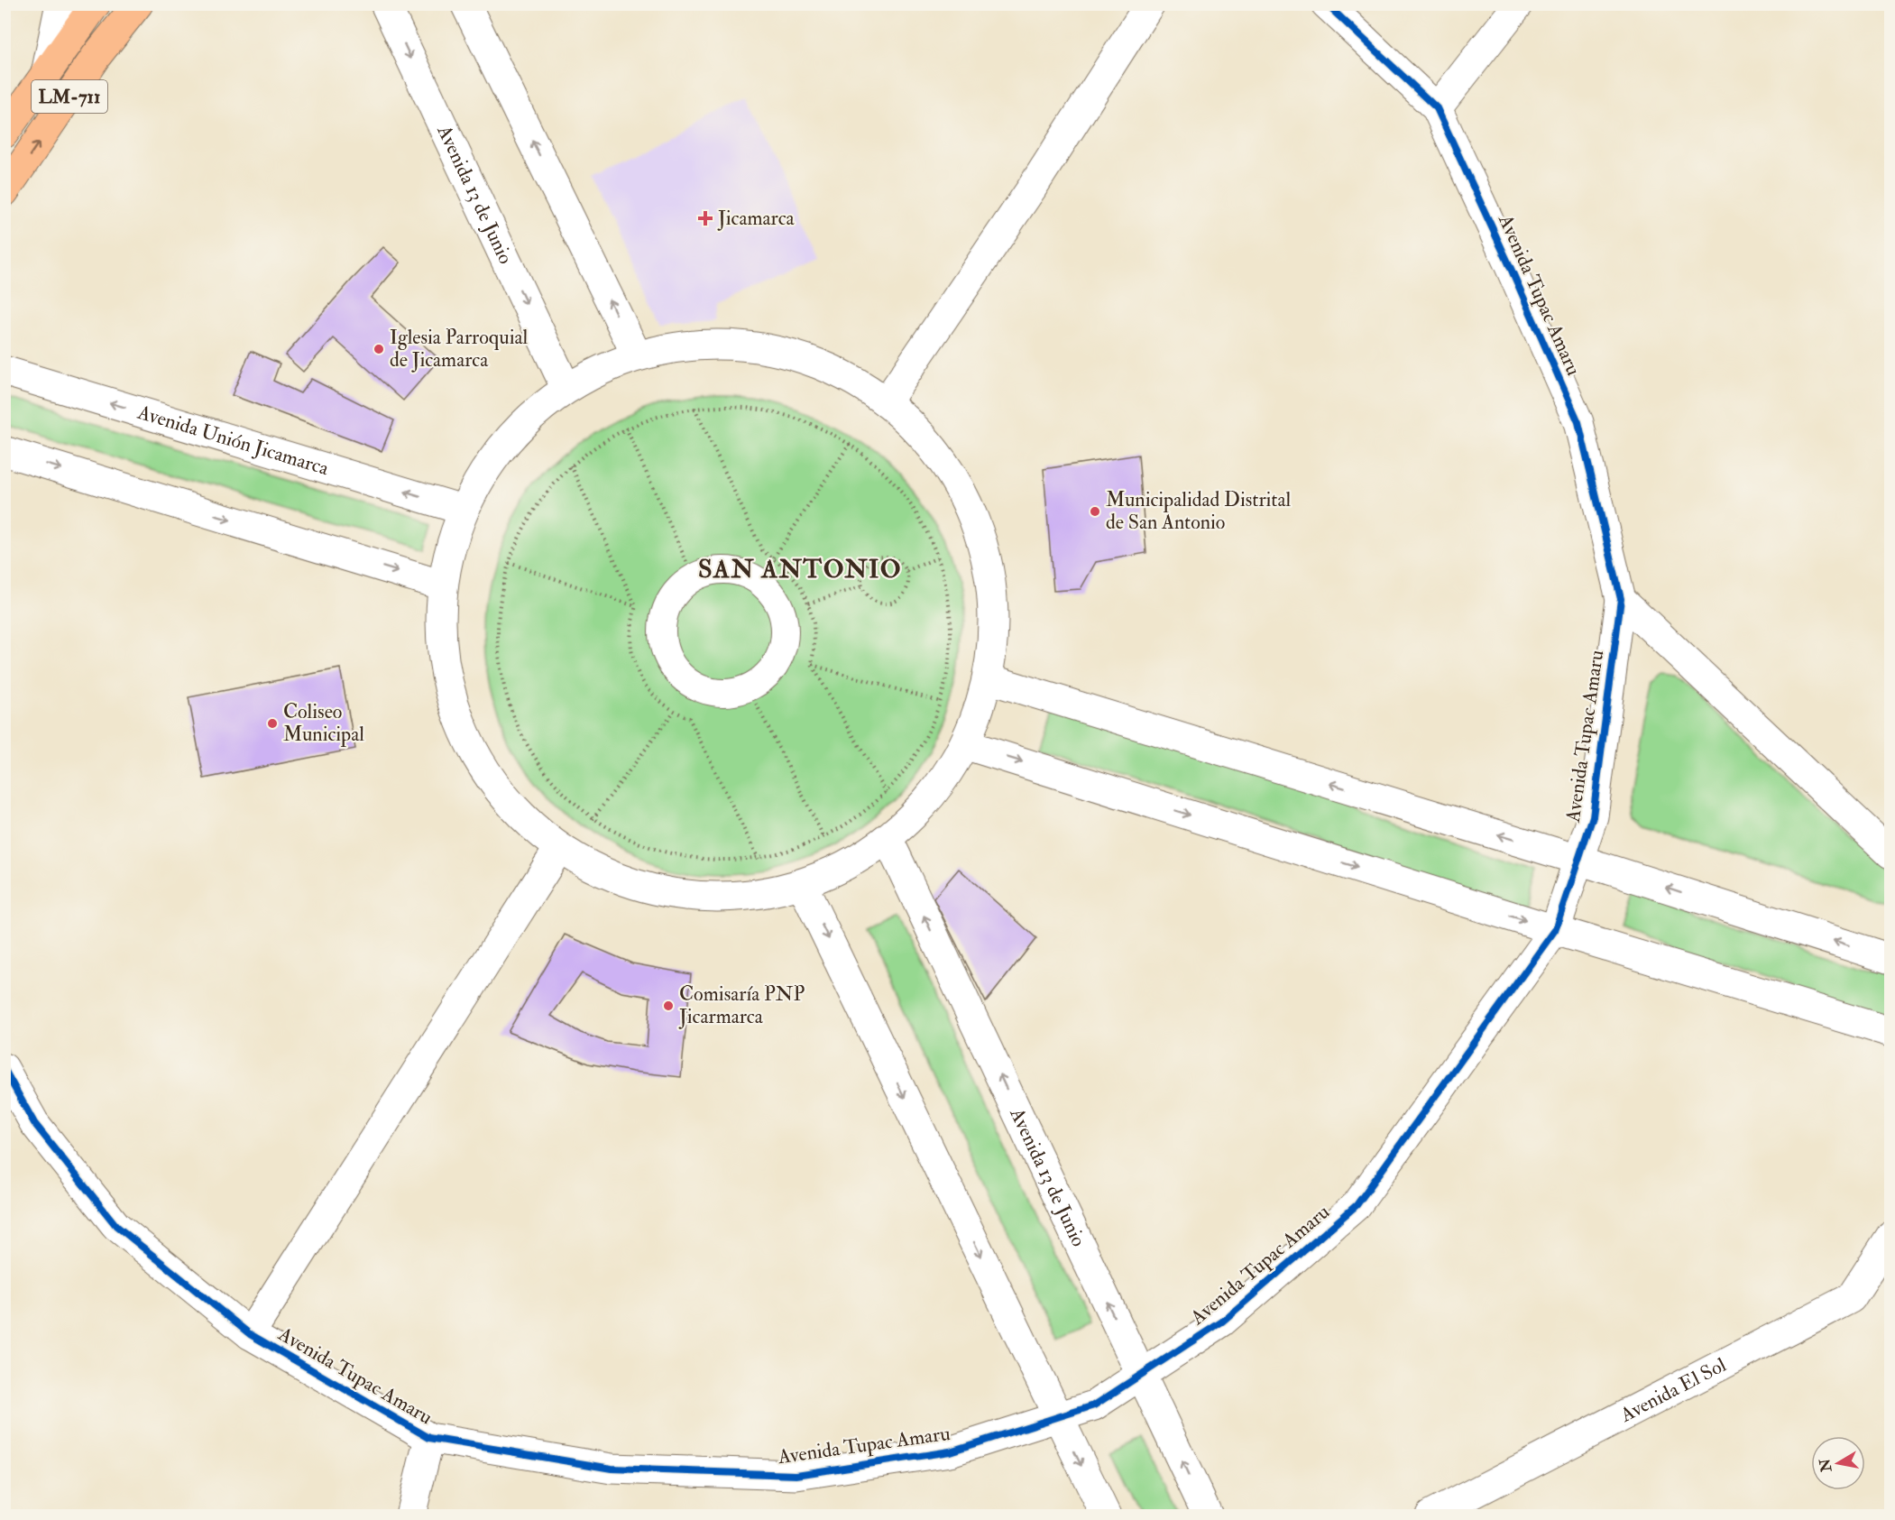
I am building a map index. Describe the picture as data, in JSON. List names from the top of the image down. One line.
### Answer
{"streets":{"main road":["LM-711"],"street":["Avenida 13 de Junio","Avenida Tupac Amaru","Avenida Unión Jicamarca","Avenida El Sol"]},"crossings":[["Avenida 13 de Junio","Avenida Tupac Amaru"]],"districts":["SAN ANTONIO"],"places":{"health":["Jicamarca"],"other":["Iglesia Parroquial de Jicamarca","Municipalidad Distrital de San Antonio","Coliseo Municipal","Comisaría PNP Jicarmarca"]},"north":"left"}
